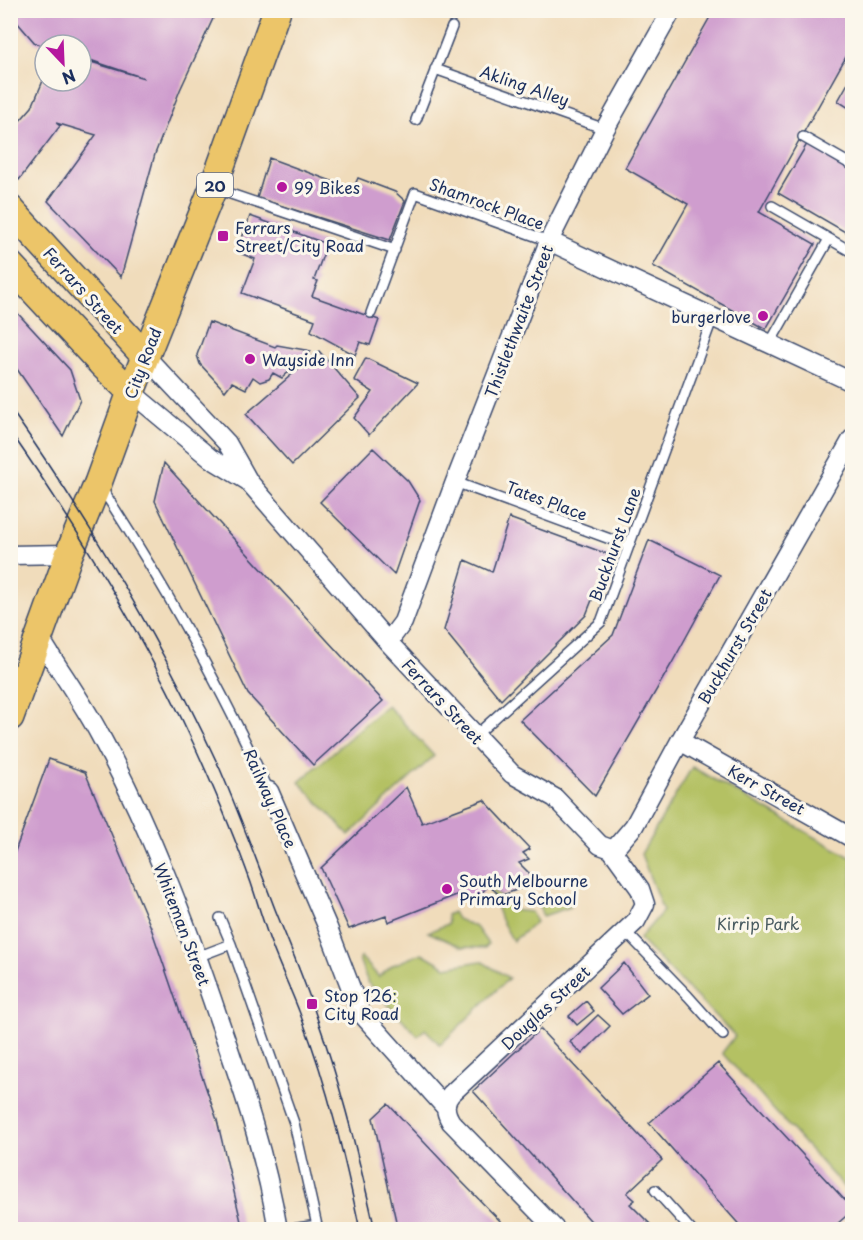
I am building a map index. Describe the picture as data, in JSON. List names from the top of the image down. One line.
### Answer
{"streets":{"main road":["20","Ferrars Street","City Road"],"street":["Thistlethwaite Street","Buckhurst Street","Kerr Street","Railway Place","Whiteman Street","Douglas Street"],"lane":["Akling Alley","Shamrock Place","Tates Place","Buckhurst Lane"]},"crossings":[["Akling Alley","Thistlethwaite Street"],["Shamrock Place","Thistlethwaite Street"],["Ferrars Street","Thistlethwaite Street"],["Ferrars Street","City Road"],["Ferrars Street","Buckhurst Lane"],["Ferrars Street","Buckhurst Street"],["Ferrars Street","Douglas Street"],["Thistlethwaite Street","Tates Place"],["City Road","Railway Place"],["City Road","Whiteman Street"],["Tates Place","Buckhurst Lane"],["Buckhurst Street","Kerr Street"],["Railway Place","Douglas Street"]],"parks":["Kirrip Park"],"places":{"other":["99 Bikes","burgerlove","Wayside Inn","South Melbourne Primary School"],"transit":["Ferrars Street/City Road","Stop 126: City Road"]},"north":"bottom right"}
